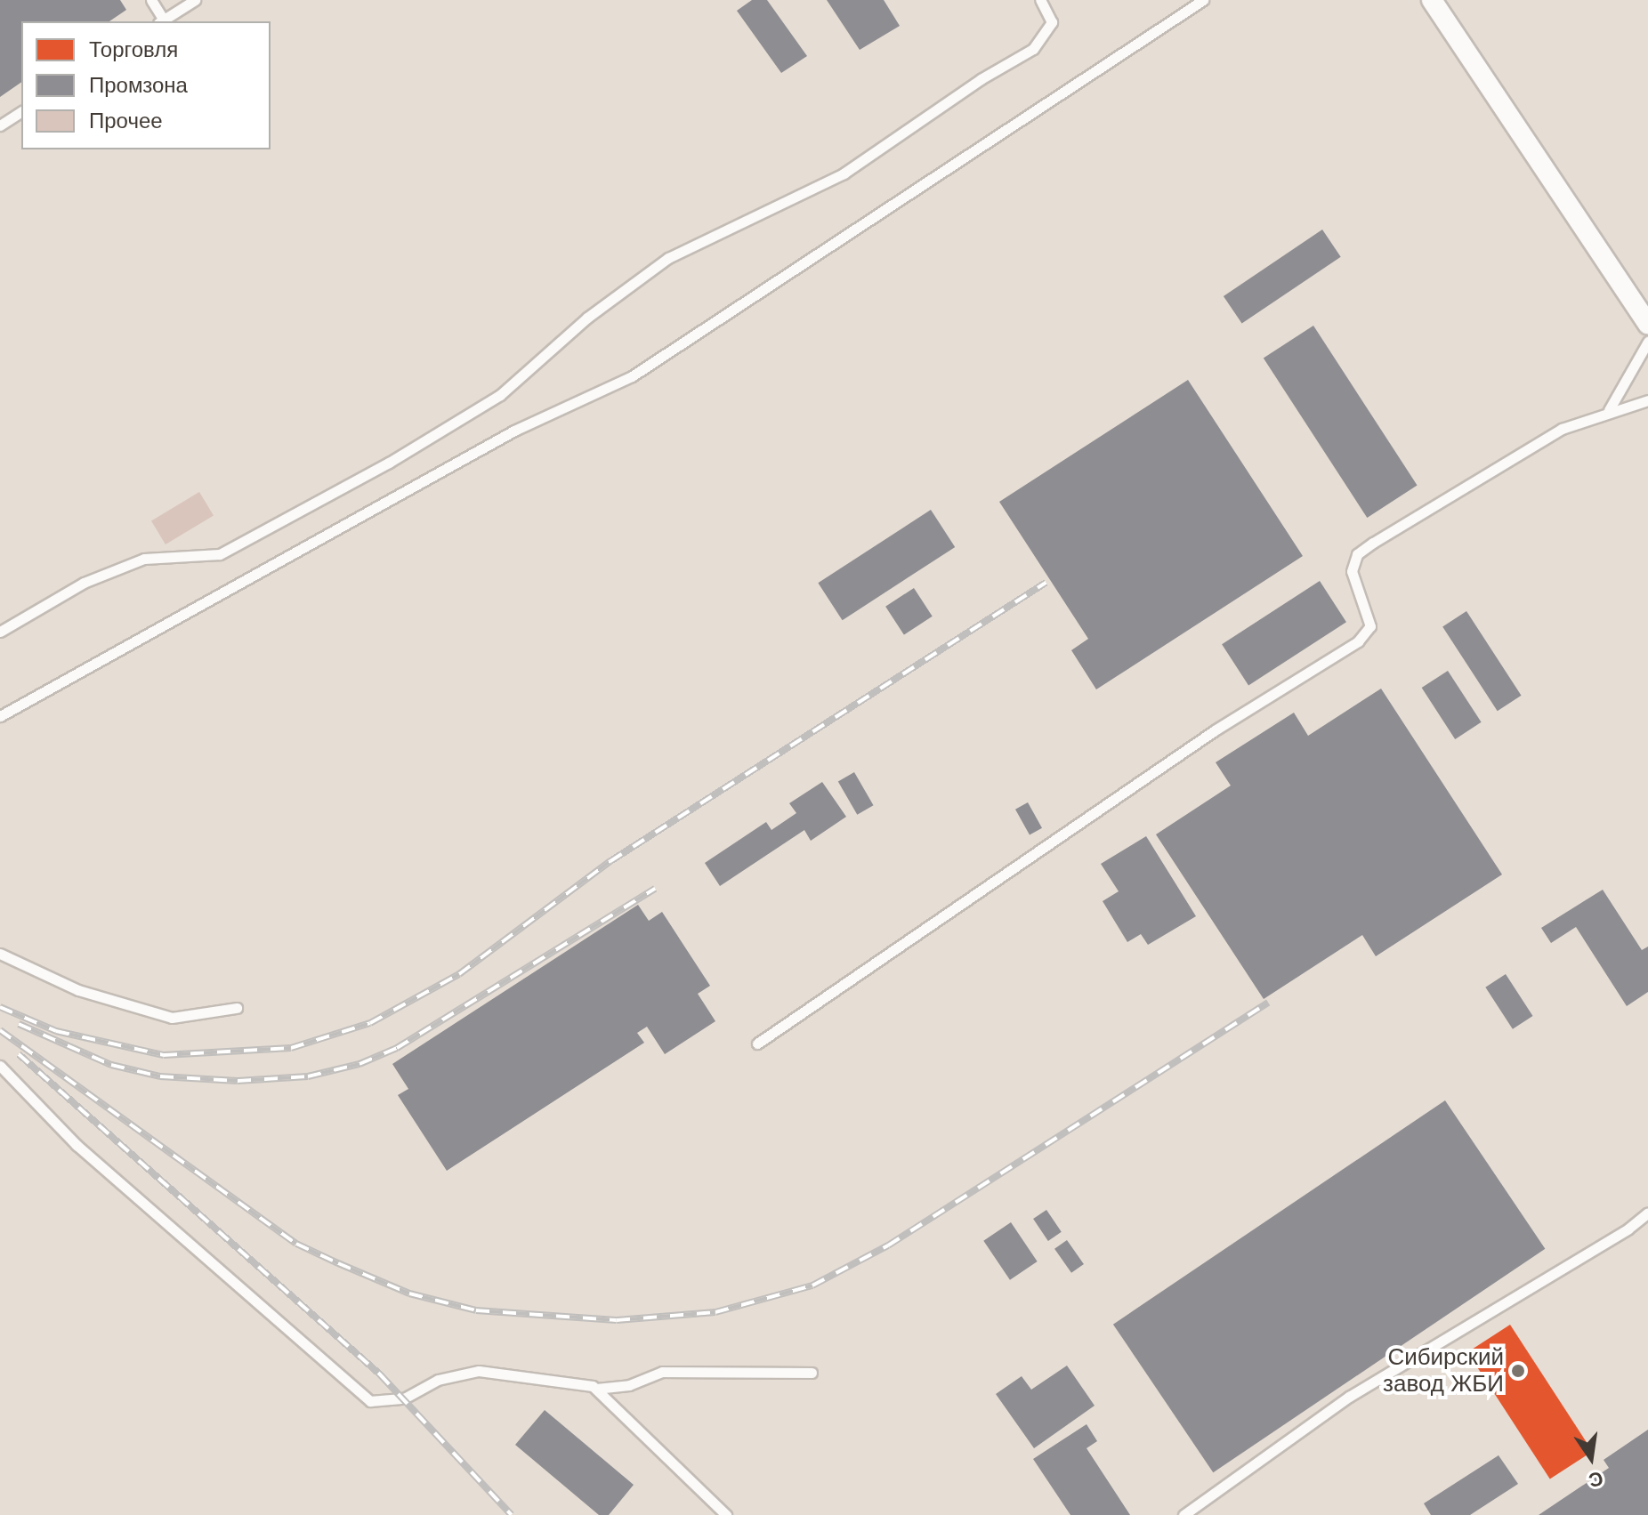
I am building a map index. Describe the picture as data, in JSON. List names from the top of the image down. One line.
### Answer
{"places":["Сибирский завод ЖБИ"],"legend":["Торговля","Промзона","Прочее"],"north":"bottom"}
